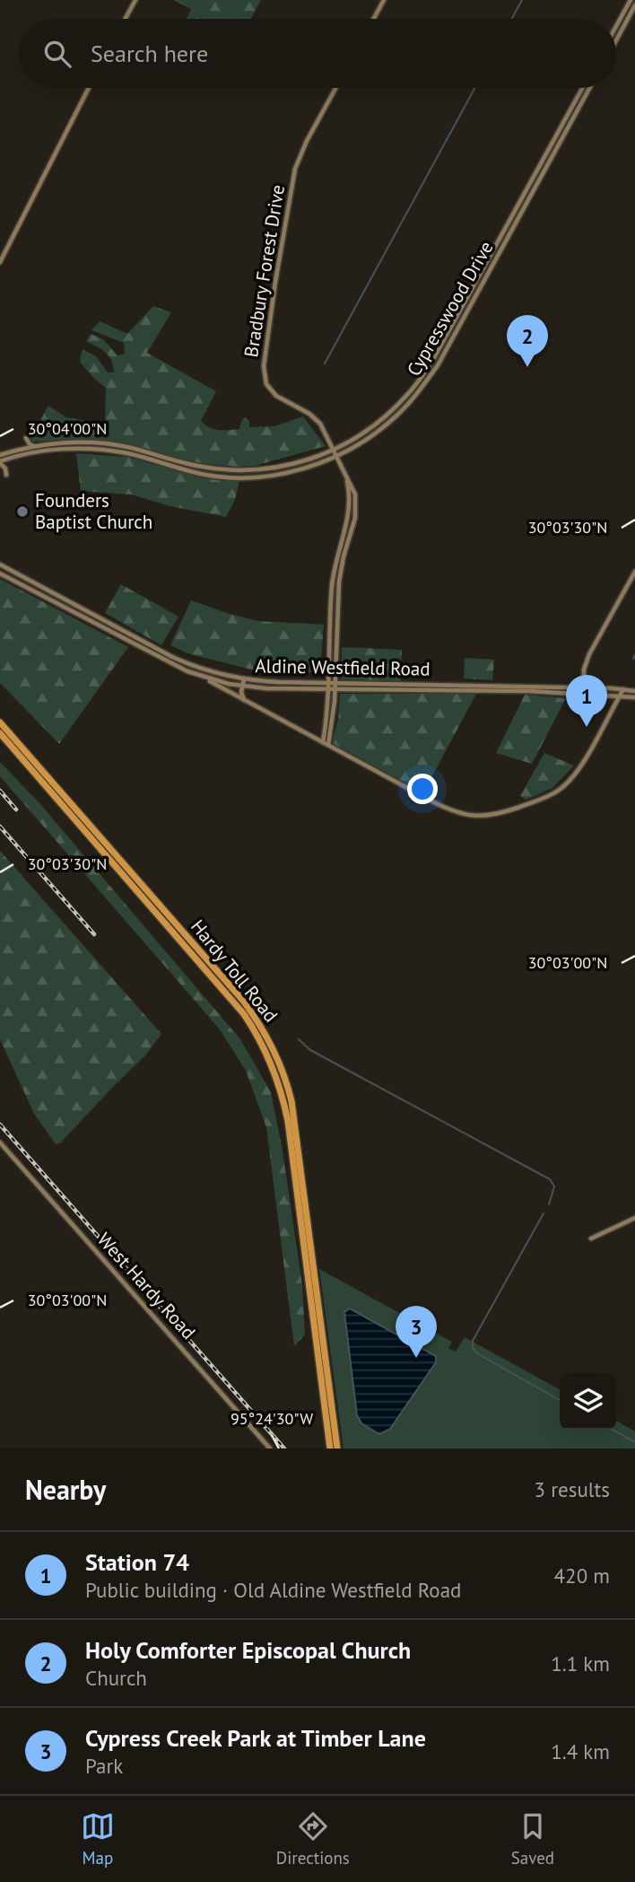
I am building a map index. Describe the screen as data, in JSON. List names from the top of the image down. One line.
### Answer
{"streets":{"highway":["Hardy Toll Road"],"main road":["Bradbury Forest Drive","Cypresswood Drive","Aldine Westfield Road","West Hardy Road"]},"crossings":[["Bradbury Forest Drive","Cypresswood Drive"]],"places":["Founders Baptist Church"],"page":{"search":"Search here","pins":["2","1","3"],"heading":["Nearby","3 results"],"list":[{"mark":"1","name":"Station 74","note":"Public building · Old Aldine Westfield Road","value":"420 m"},{"mark":"2","name":"Holy Comforter Episcopal Church","note":"Church","value":"1.1 km"},{"mark":"3","name":"Cypress Creek Park at Timber Lane","note":"Park","value":"1.4 km"}],"nav":["Map","Directions","Saved"]},"coordinates":["30°04'00\"N","30°03'30\"N","30°03'00\"N","95°24'30\"W"]}
